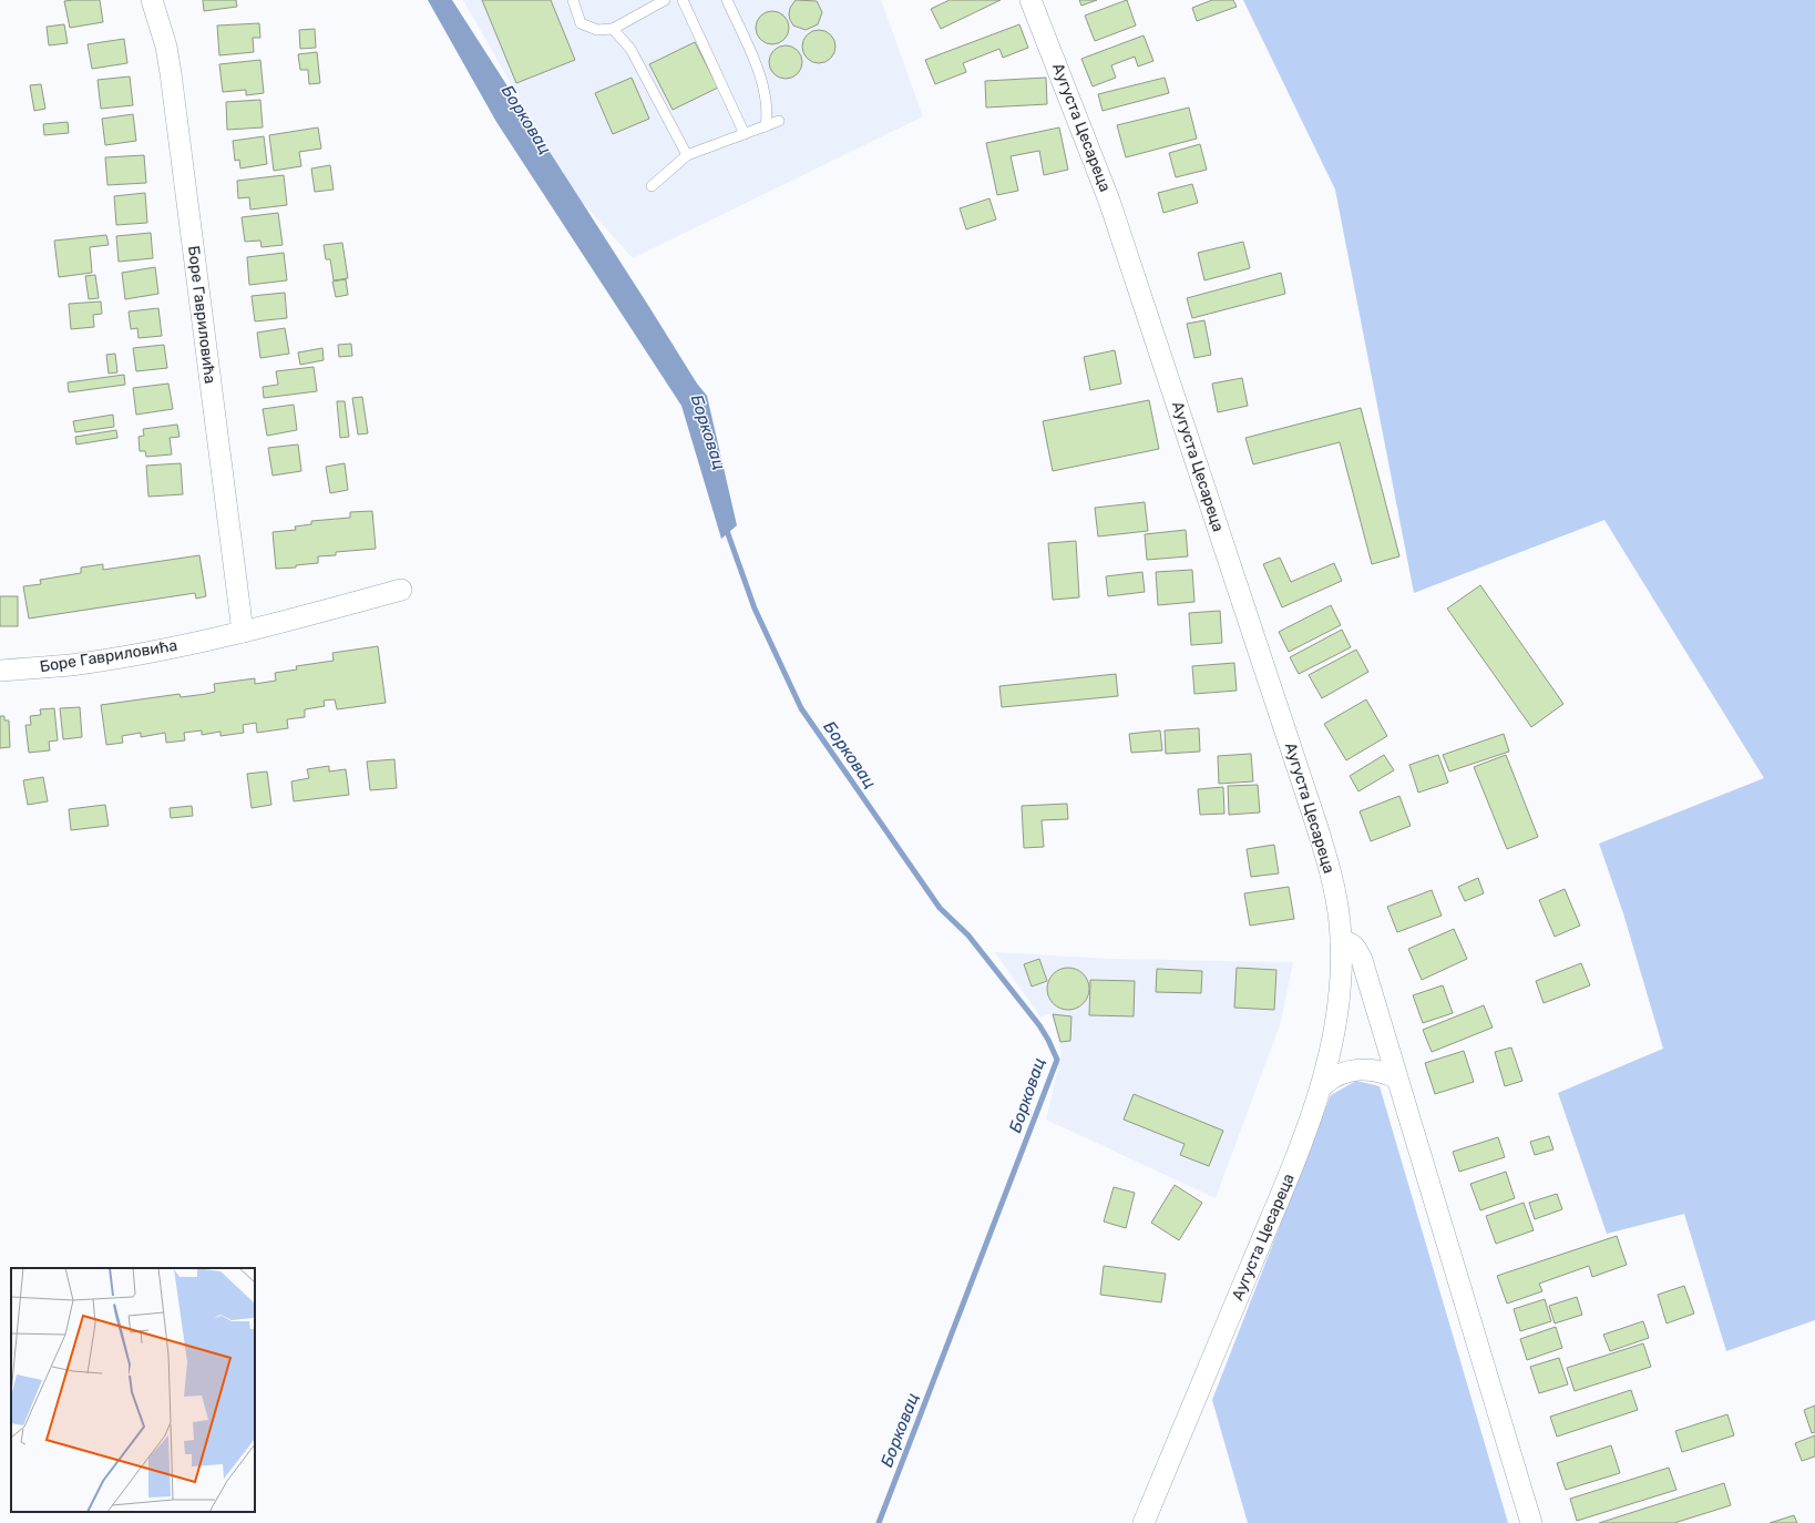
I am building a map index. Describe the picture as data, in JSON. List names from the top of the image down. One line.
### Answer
{"streets":{"street":["Аугуста Цесареца","Боре Гавриловића"]},"water":["Борковац"]}
